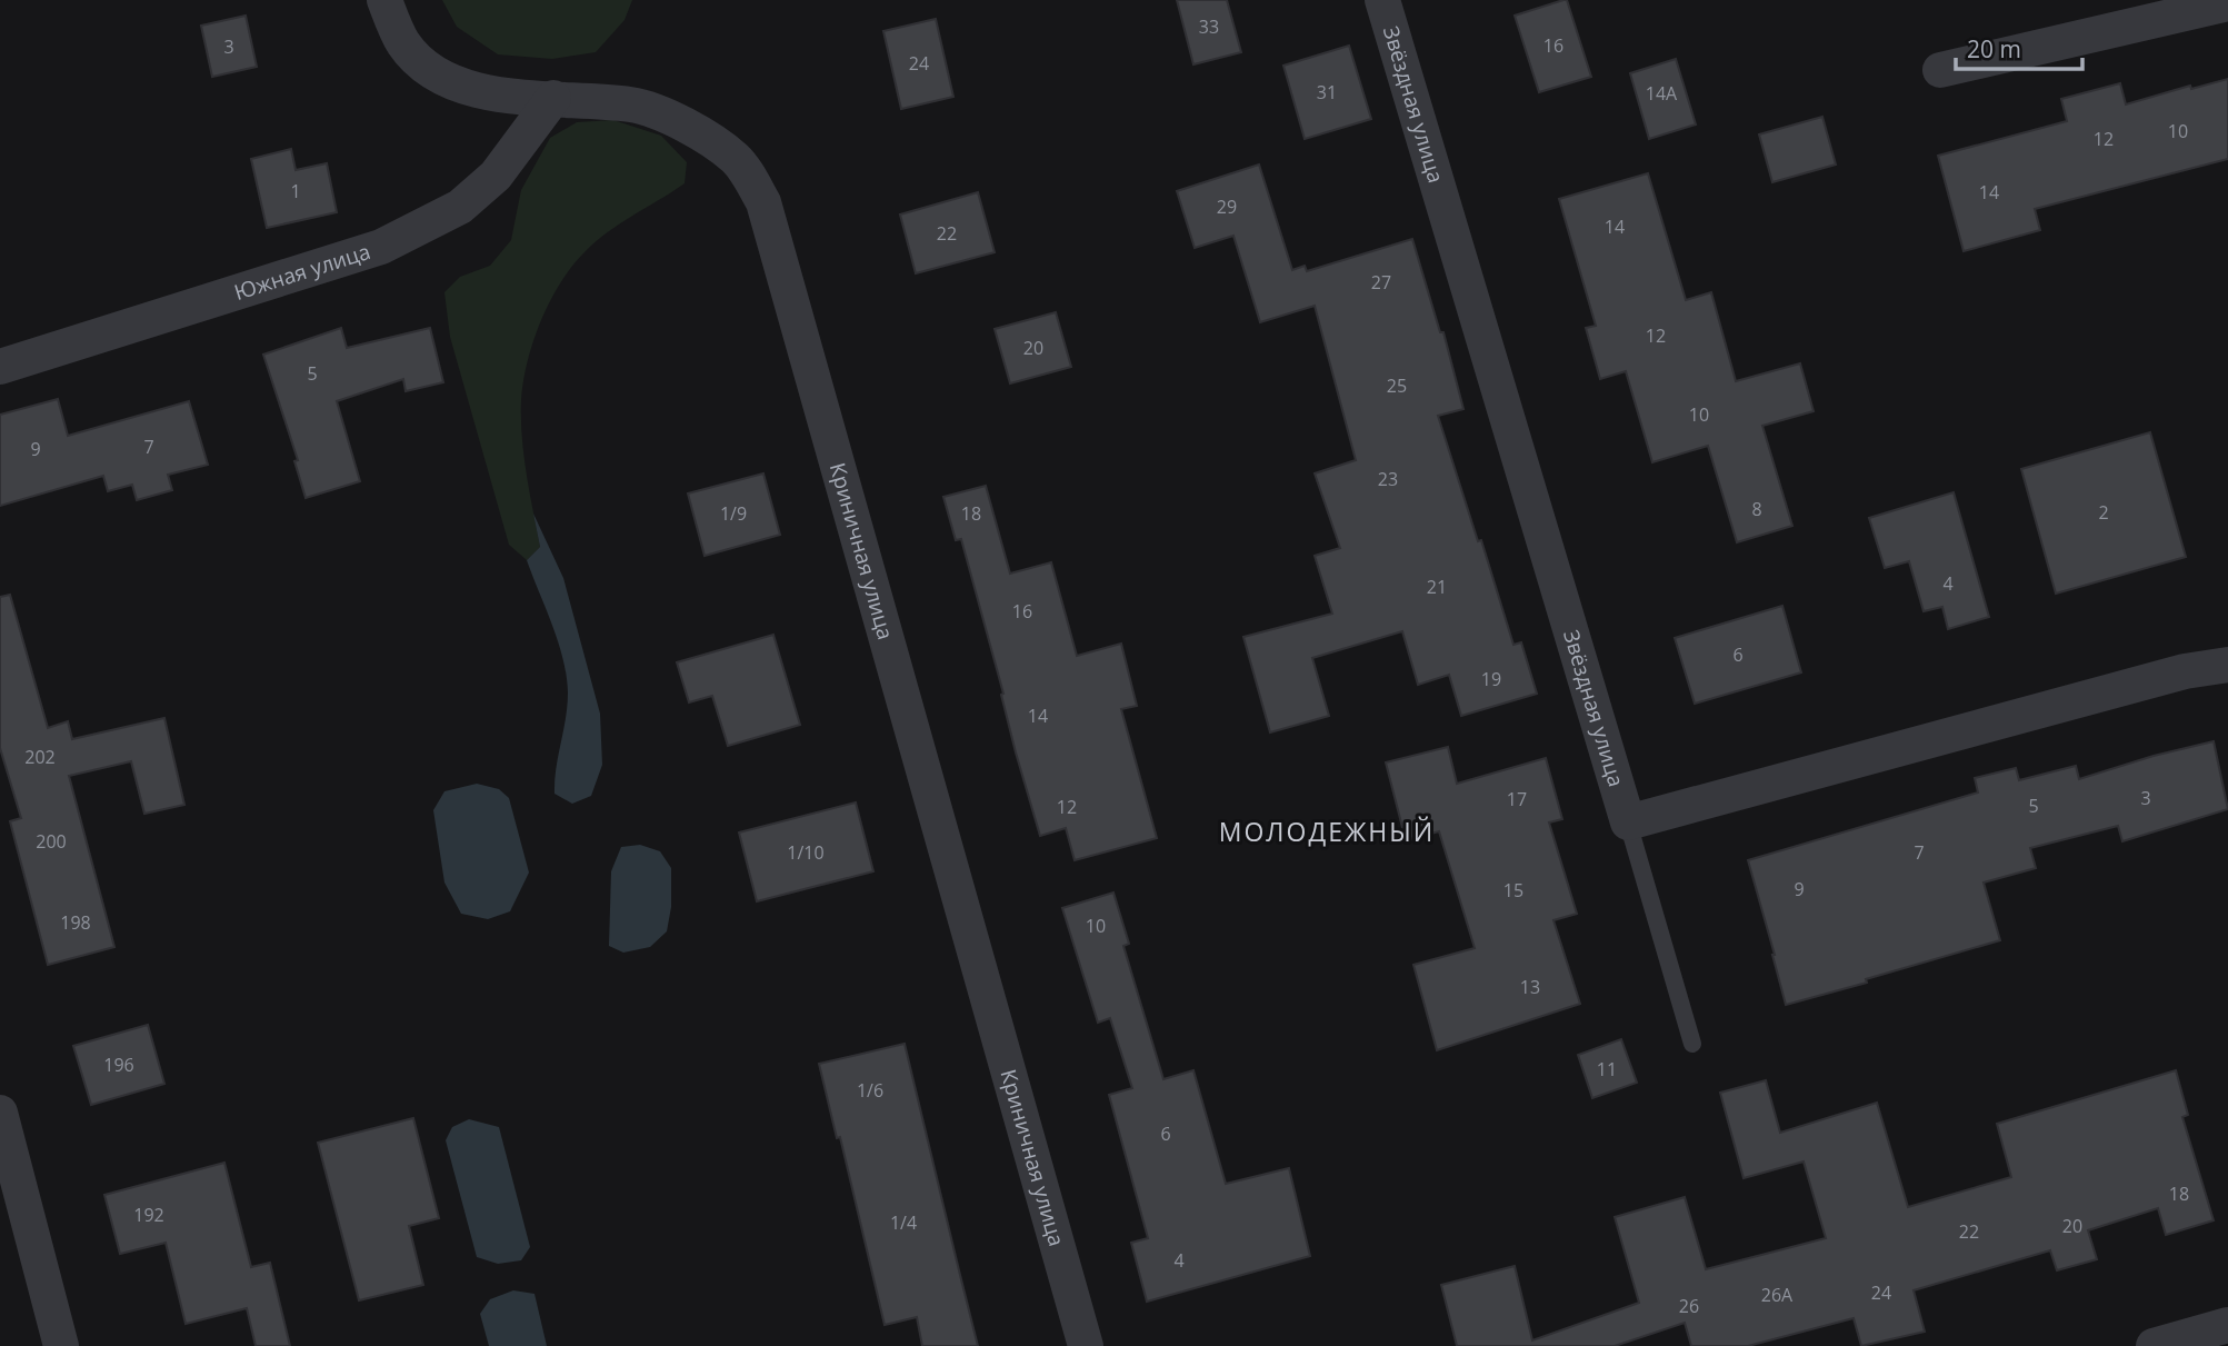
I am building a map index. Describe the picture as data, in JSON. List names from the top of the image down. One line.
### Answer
{"streets":{"street":["Звёздная улица","Южная улица","Криничная улица"]},"crossings":[["Южная улица","Криничная улица"]],"districts":["МОЛОДЕЖНЫЙ"],"house_numbers":["33","16","3","24","31","14А","10","12","1","14","29","14","22","27","12","20","5","25","10","7","9","23","8","2","1/9","18","4","21","16","6","19","14","202","3","17","5","12","200","1/10","7","9","15","198","10","13","196","11","1/6","6","18","192","1/4","20","22","4","24","26А","26"],"scale_bar":"20 m"}
